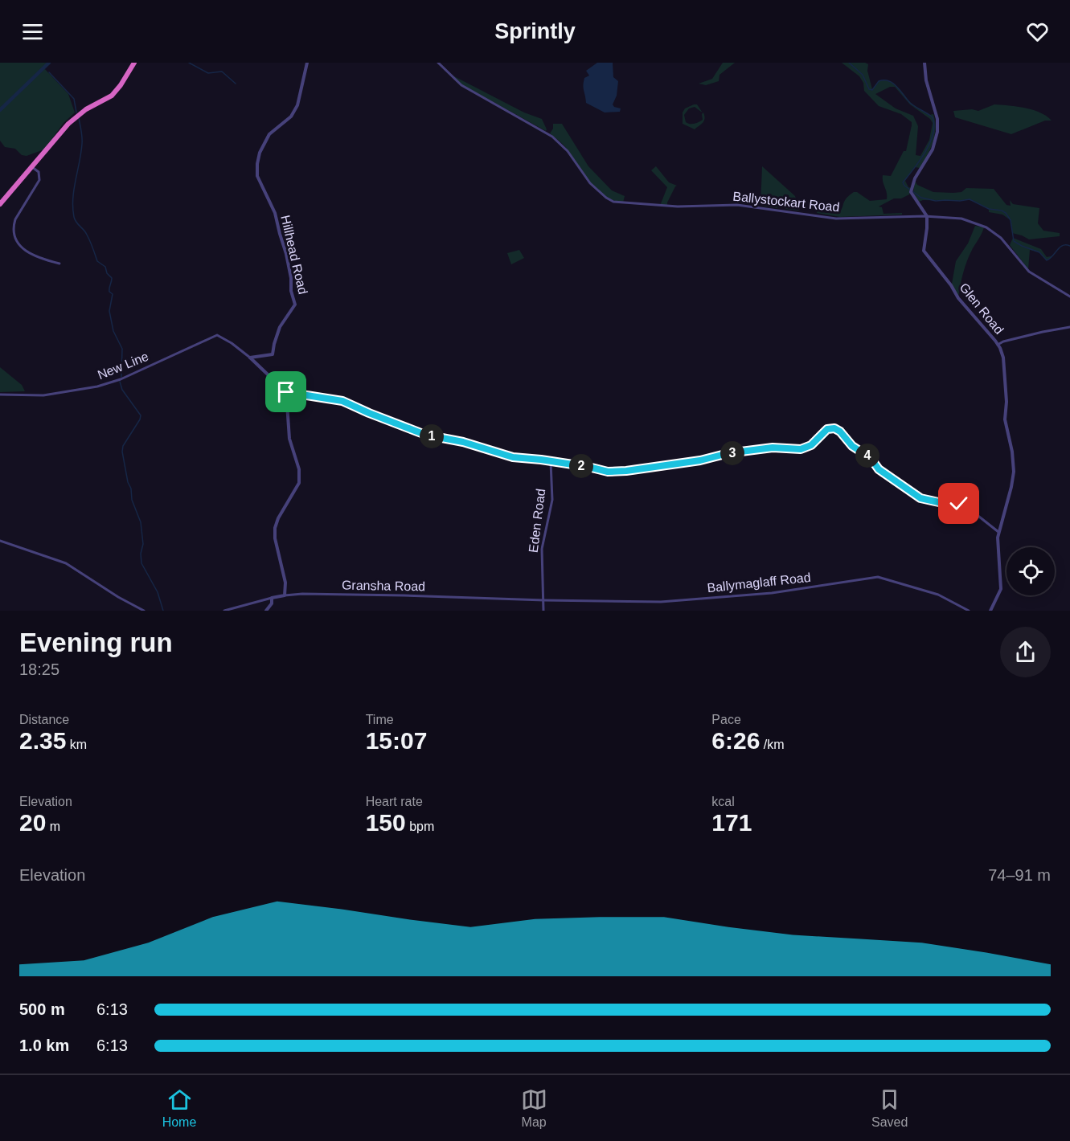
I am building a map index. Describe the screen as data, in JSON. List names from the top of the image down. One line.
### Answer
{"streets":{"street":["Ballystockart Road","Hillhead Road","Glen Road","New Line","Eden Road","Ballymaglaff Road","Gransha Road"]},"crossings":[["Ballystockart Road","Glen Road"],["Hillhead Road","New Line"],["Eden Road","Ballymaglaff Road"],["Eden Road","Gransha Road"],["Ballymaglaff Road","Gransha Road"]],"page":{"header":"Sprintly","pins":["1","3","4","2"],"heading":["Evening run","18:25"],"stats":[["Distance","2.35 km"],["Time","15:07"],["Pace","6:26 /km"],["Elevation","20 m"],["Heart rate","150 bpm"],["kcal","171"]],"chart":["Elevation","74–91 m"],"list":[{"name":"500 m","note":"6:13"},{"name":"1.0 km","note":"6:13"}],"tabs":["Home","Map","Saved"]}}
